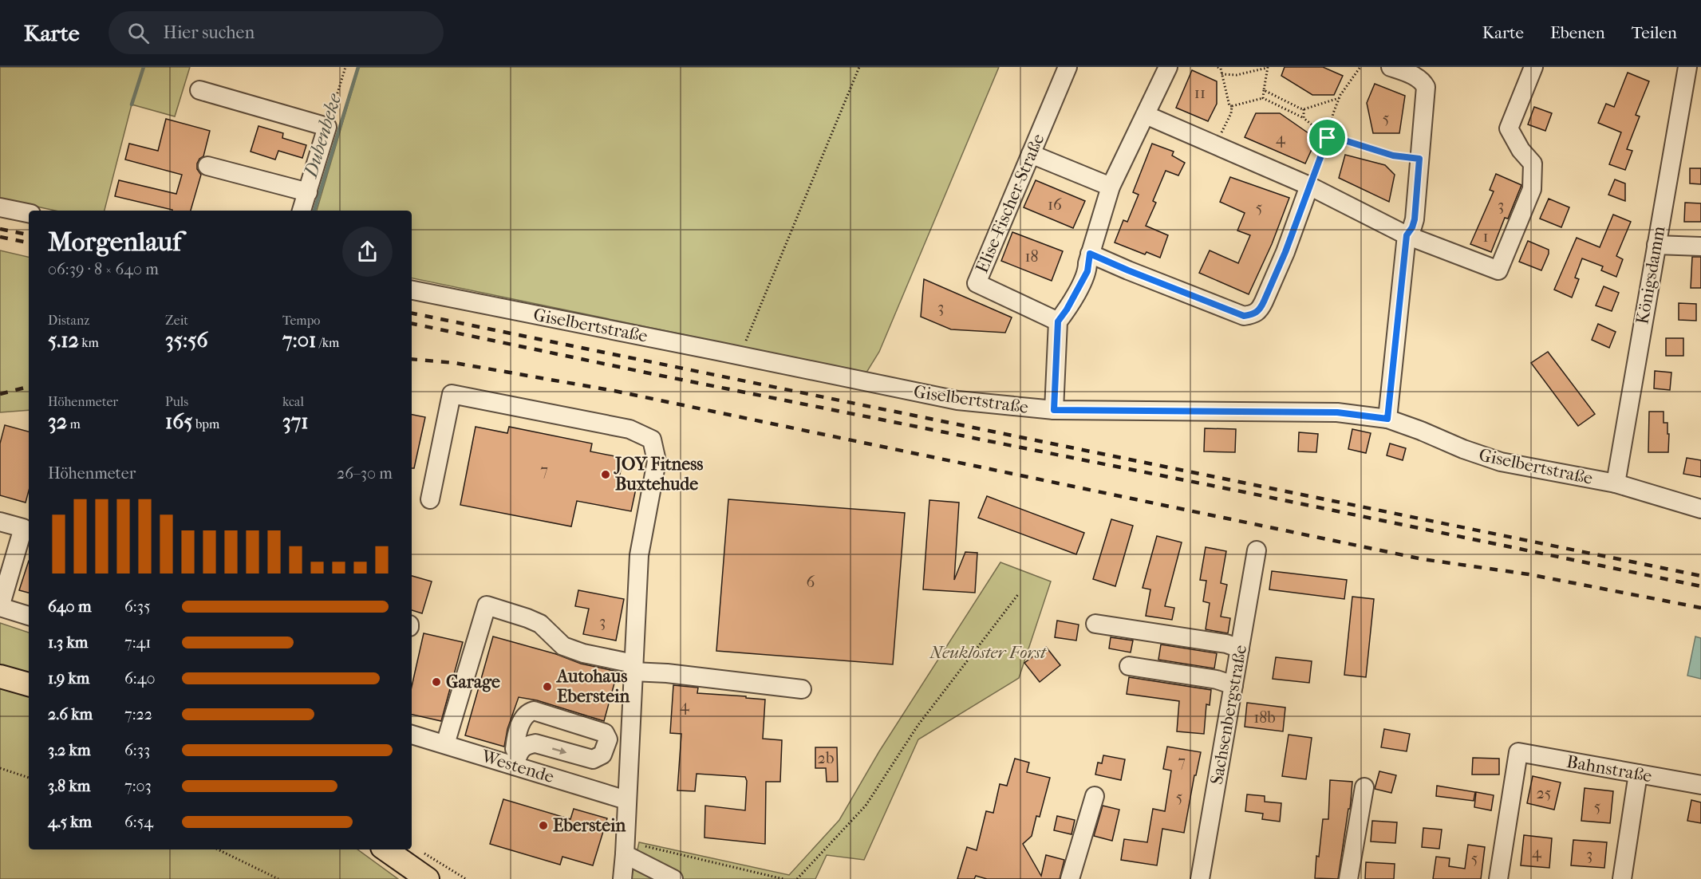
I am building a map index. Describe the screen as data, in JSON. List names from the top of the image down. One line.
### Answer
{"streets":{"street":["Elise-Fischer-Straße","Königsdamm","Giselbertstraße","Sachsenbergstraße","Westende","Bahnstraße"]},"crossings":[["Königsdamm","Giselbertstraße"]],"water":["Dubenbeke"],"parks":["Neukloster Forst"],"places":["JOY Fitness Buxtehude","Garage","Autohaus Eberstein","Eberstein"],"house_numbers":["11","5","4","16","3","5","1","18","3","7","6","3","4","18b","2b","7","25","5","5","4","3","5"],"page":{"header":"Karte","search":"Hier suchen","nav":["Karte","Ebenen","Teilen"],"heading":["Morgenlauf","06:39 · 8 × 640 m"],"stats":[["Distanz","5.12 km"],["Zeit","35:56"],["Tempo","7:01 /km"],["Höhenmeter","32 m"],["Puls","165 bpm"],["kcal","371"]],"chart":["Höhenmeter","26–30 m"],"list":[{"name":"640 m","note":"6:35"},{"name":"1.3 km","note":"7:41"},{"name":"1.9 km","note":"6:40"},{"name":"2.6 km","note":"7:22"},{"name":"3.2 km","note":"6:33"},{"name":"3.8 km","note":"7:03"},{"name":"4.5 km","note":"6:54"}]}}
